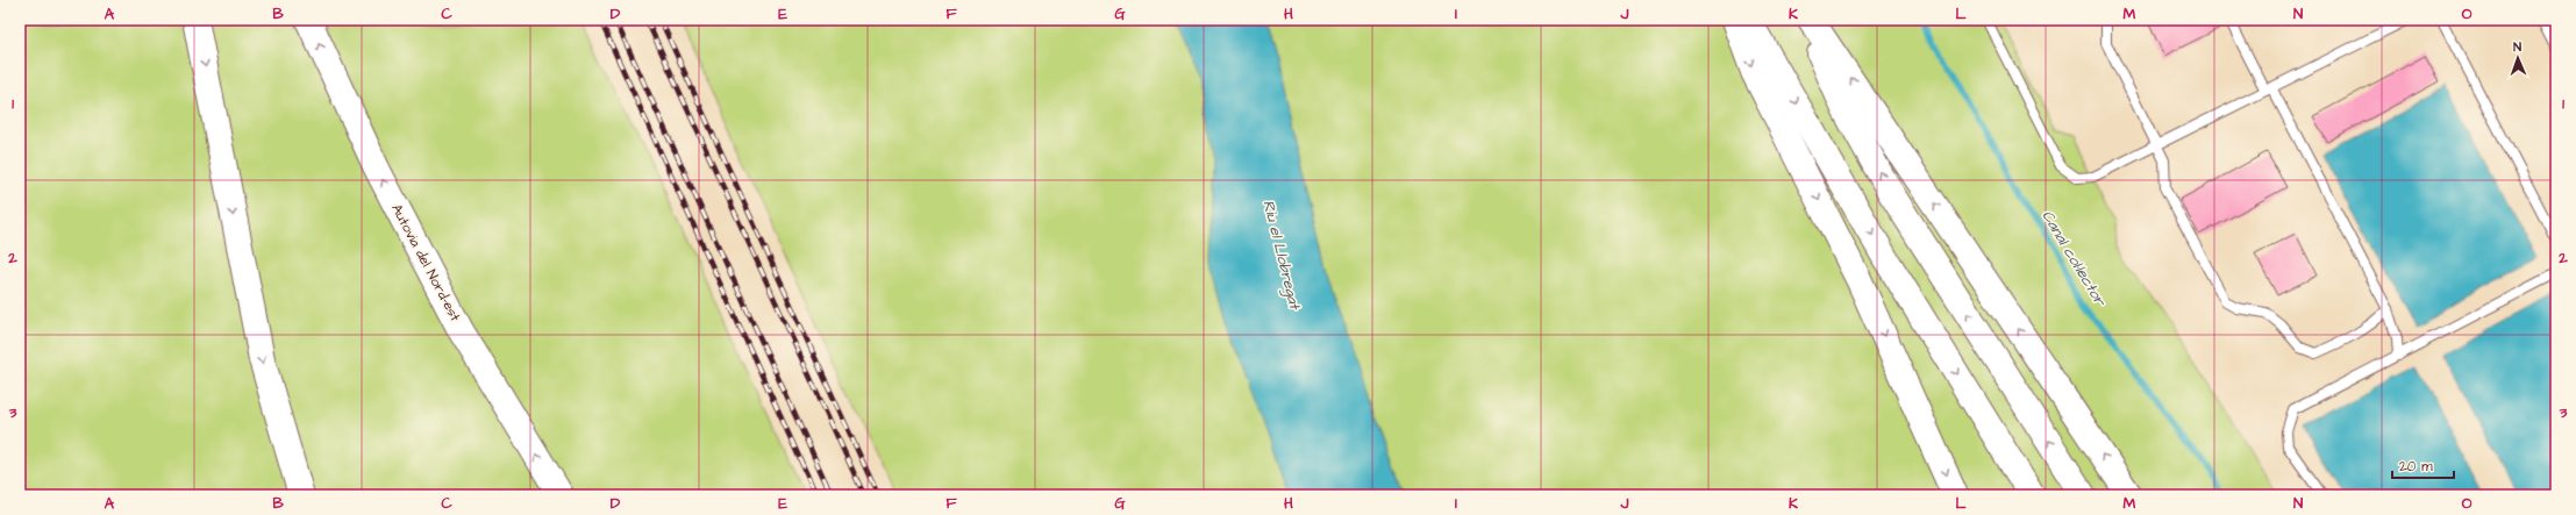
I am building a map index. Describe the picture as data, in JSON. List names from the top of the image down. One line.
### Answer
{"streets":{"highway":["Autovia del Nord-est"]},"water":["Riu el Llobregat","Canal col·lector"],"scale_bar":"20 m","north":"top","grid":{"columns":["A","B","C","D","E","F","G","H","I","J","K","L","M","N","O"],"rows":["1","2","3"]}}
